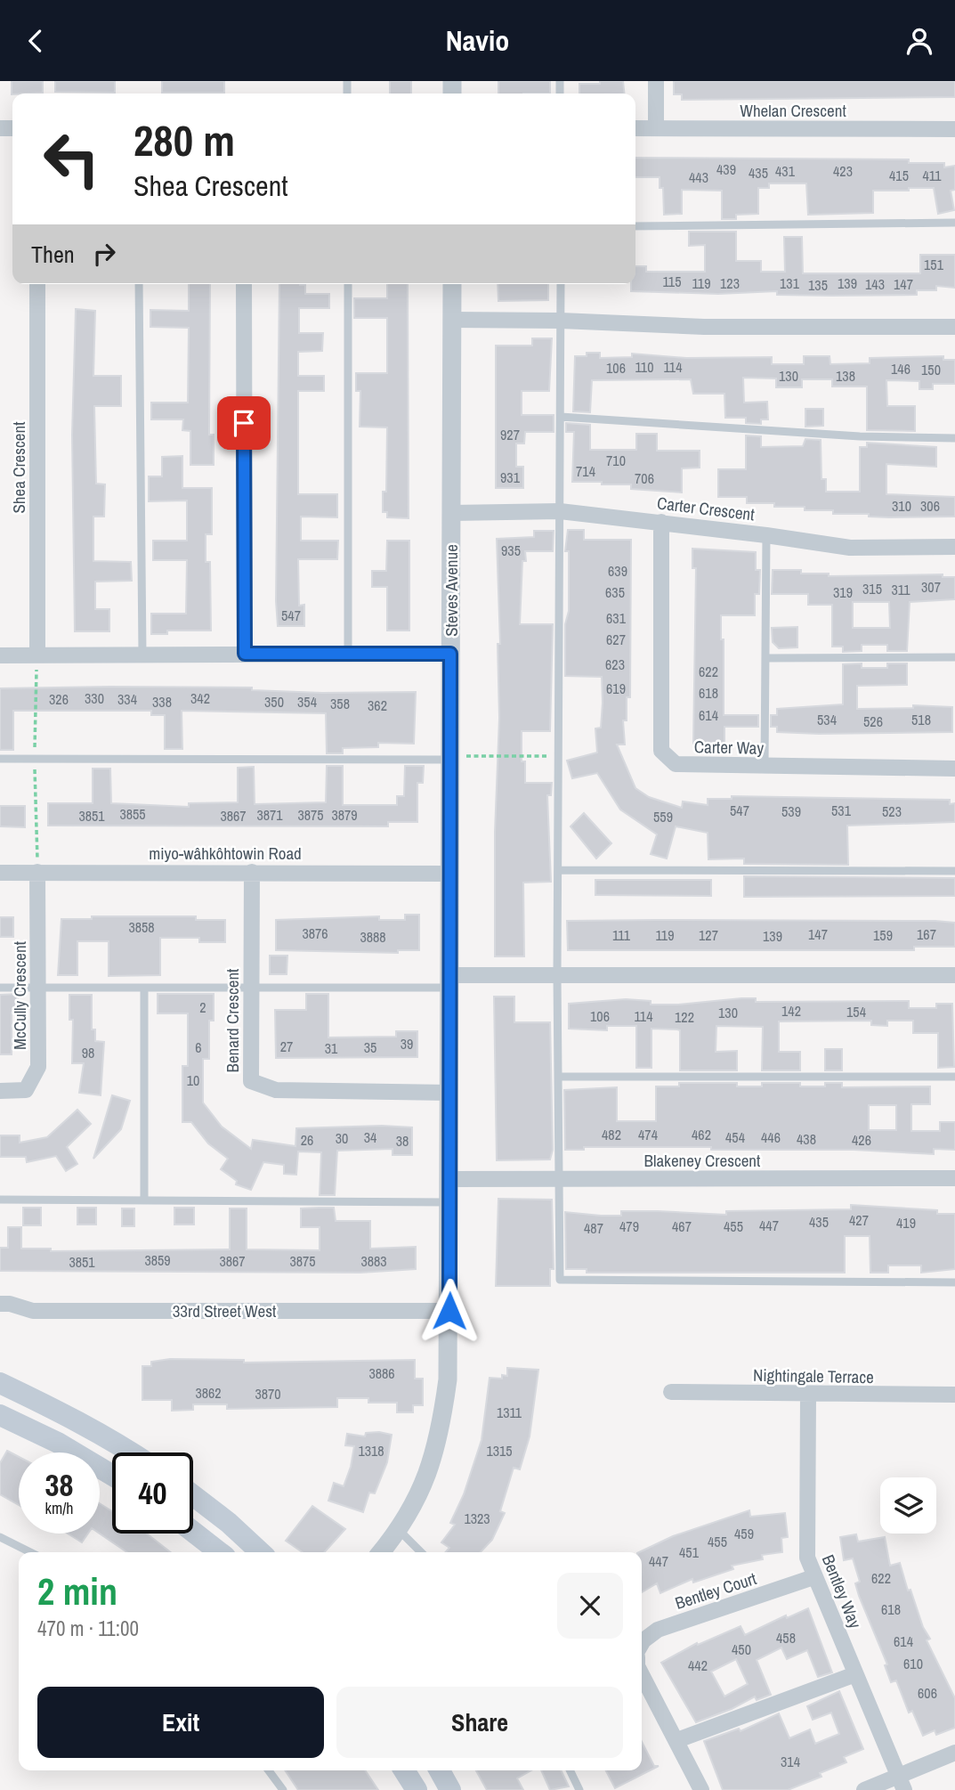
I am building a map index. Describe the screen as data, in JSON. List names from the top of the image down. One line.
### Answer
{"streets":{"street":["Whelan Crescent","Shea Crescent","Carter Crescent","Steves Avenue","Carter Way","miyo-wâhkôhtowin Road","McCully Crescent","Benard Crescent","Blakeney Crescent","33rd Street West","Nightingale Terrace","Bentley Court","Bentley Way"]},"crossings":[["Carter Crescent","Steves Avenue"],["Carter Crescent","Carter Way"],["Steves Avenue","miyo-wâhkôhtowin Road"],["Steves Avenue","Benard Crescent"],["Steves Avenue","Blakeney Crescent"],["Steves Avenue","33rd Street West"],["miyo-wâhkôhtowin Road","McCully Crescent"],["miyo-wâhkôhtowin Road","Benard Crescent"],["Nightingale Terrace","Bentley Way"],["Bentley Court","Bentley Way"]],"house_numbers":["439","431","423","435","415","411","443","151","115","119","123","131","139","143","147","135","110","114","106","146","150","130","138","927","710","714","931","706","310","306","935","639","307","315","311","635","319","547","631","627","623","622","619","618","330","342","326","334","338","350","354","358","362","614","534","518","526","547","531","539","523","3855","3871","3875","3879","3851","3867","559","3858","3876","147","167","111","119","127","159","139","3888","2","142","154","130","106","114","122","39","27","6","35","31","98","10","482","474","462","34","454","446","30","438","26","426","38","427","435","419","447","479","467","455","487","3859","3867","3875","3883","3851","3886","3862","3870","1311","1318","1315","1323","459","455","451","447","622","618","458","614","450","610","442","606","314"],"page":{"header":"Navio","turn":["280 m","Shea Crescent"],"then":"Then","speed":"38 km/h","limit":"40","heading":["2 min","470 m · 11:00"],"buttons":["Exit","Share"]}}
